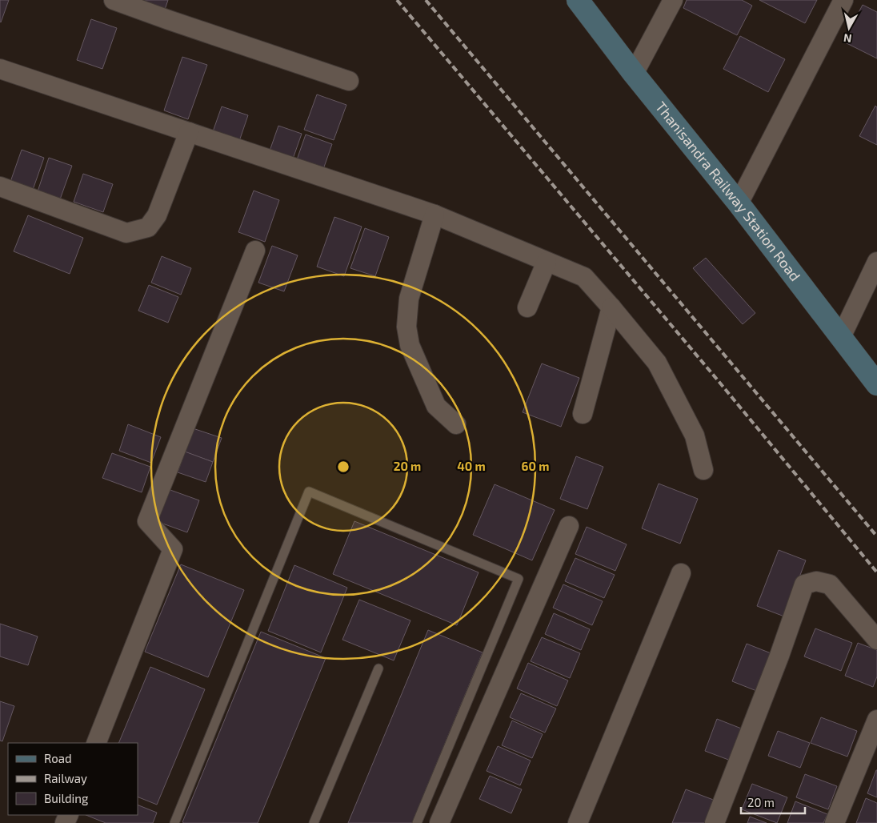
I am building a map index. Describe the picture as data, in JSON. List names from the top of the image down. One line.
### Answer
{"streets":{"street":["Thanisandra Railway Station Road"]},"legend":["Road","Railway","Building"],"scale_bar":"20 m","north":"bottom","rings":["20 m","40 m","60 m"]}
